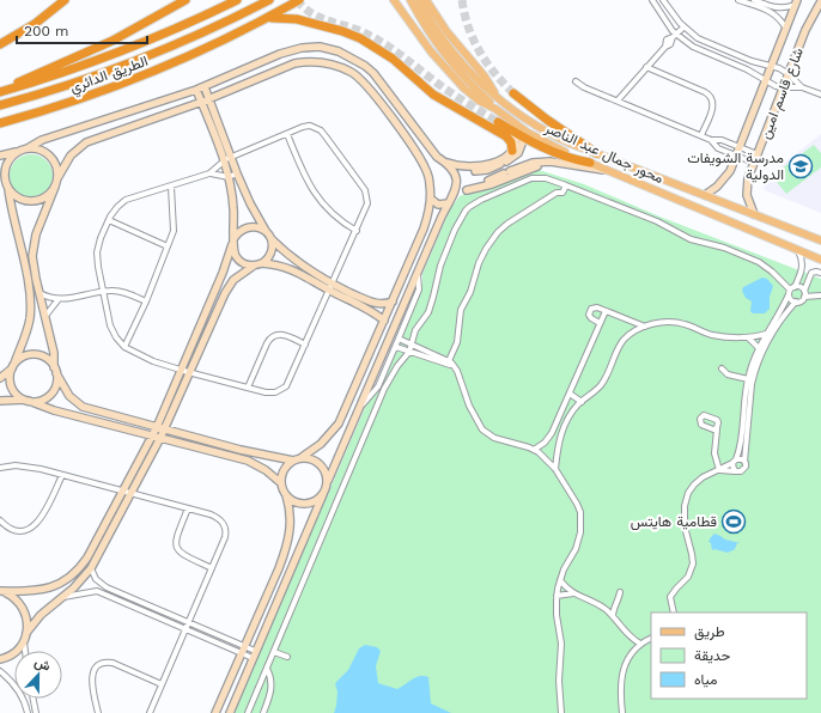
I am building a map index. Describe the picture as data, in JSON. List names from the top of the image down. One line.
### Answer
{"streets":{"highway":["الطريق الدائري"],"main road":["محور جمال عبد الناصر"],"street":["شارع قاسم امين"]},"crossings":[["شارع قاسم امين","محور جمال عبد الناصر"]],"places":{"school or university":["مدرسة الشويفات الدولية"],"sports":["قطامية هايتس"]},"legend":["طريق","حديقة","مياه"],"scale_bar":"200 m","north":"top"}
